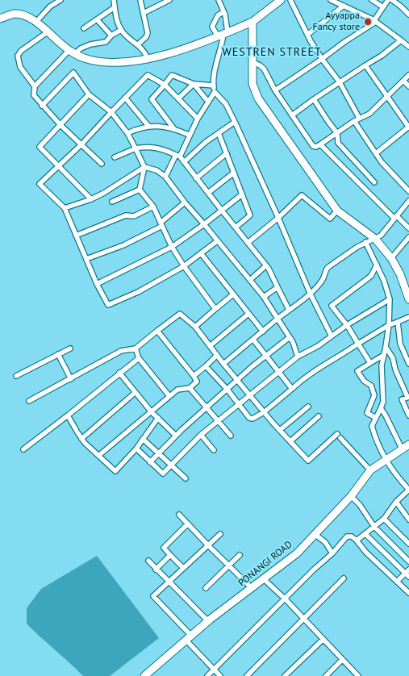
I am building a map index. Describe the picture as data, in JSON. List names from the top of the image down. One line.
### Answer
{"streets":{"main road":["PONANGI ROAD"]},"districts":["WESTREN STREET"],"places":["Ayyappa Fancy store"]}
